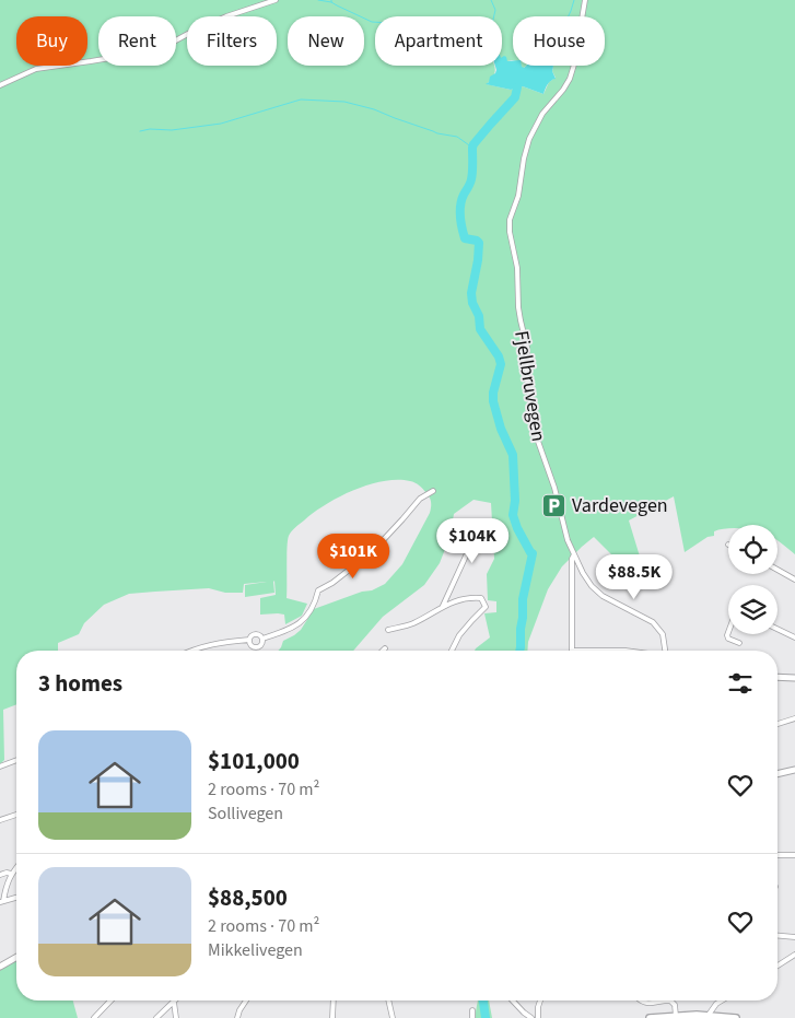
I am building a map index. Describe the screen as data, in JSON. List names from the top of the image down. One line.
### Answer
{"streets":{"street":["Fjellbruvegen"]},"places":{"parking":["Vardevegen"]},"page":{"chip":["Buy","Rent","Filters","New","Apartment","House"],"price":["$104K","$101K","$88.5K"],"heading":"3 homes","list":[{"name":"$101,000","note":"2 rooms · 70 m² · Sollivegen"},{"name":"$88,500","note":"2 rooms · 70 m² · Mikkelivegen"}]}}
